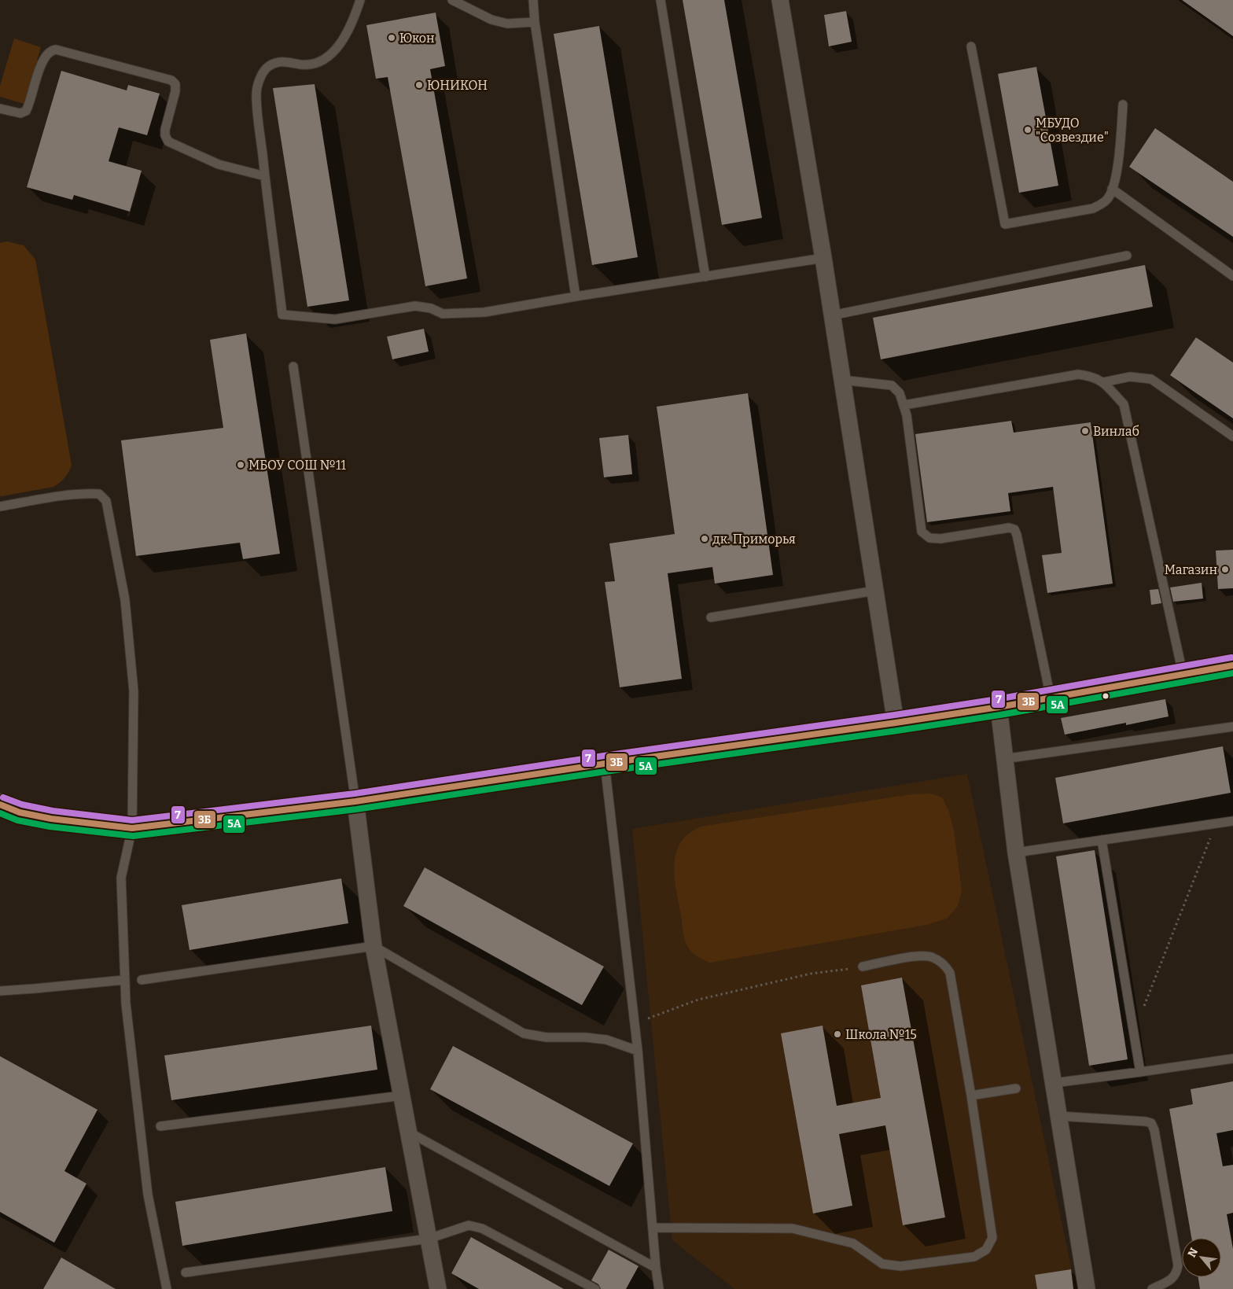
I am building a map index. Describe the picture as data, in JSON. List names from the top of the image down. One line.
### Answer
{"places":["Юкон","ЮНИКОН","МБУДО \"Созвездие\"","Винлаб","МБОУ СОШ №11","дк. Приморья","Магазин","Школа №15"],"lines":["transit line 7","transit line 3Б","transit line 5А"],"north":"top left"}
